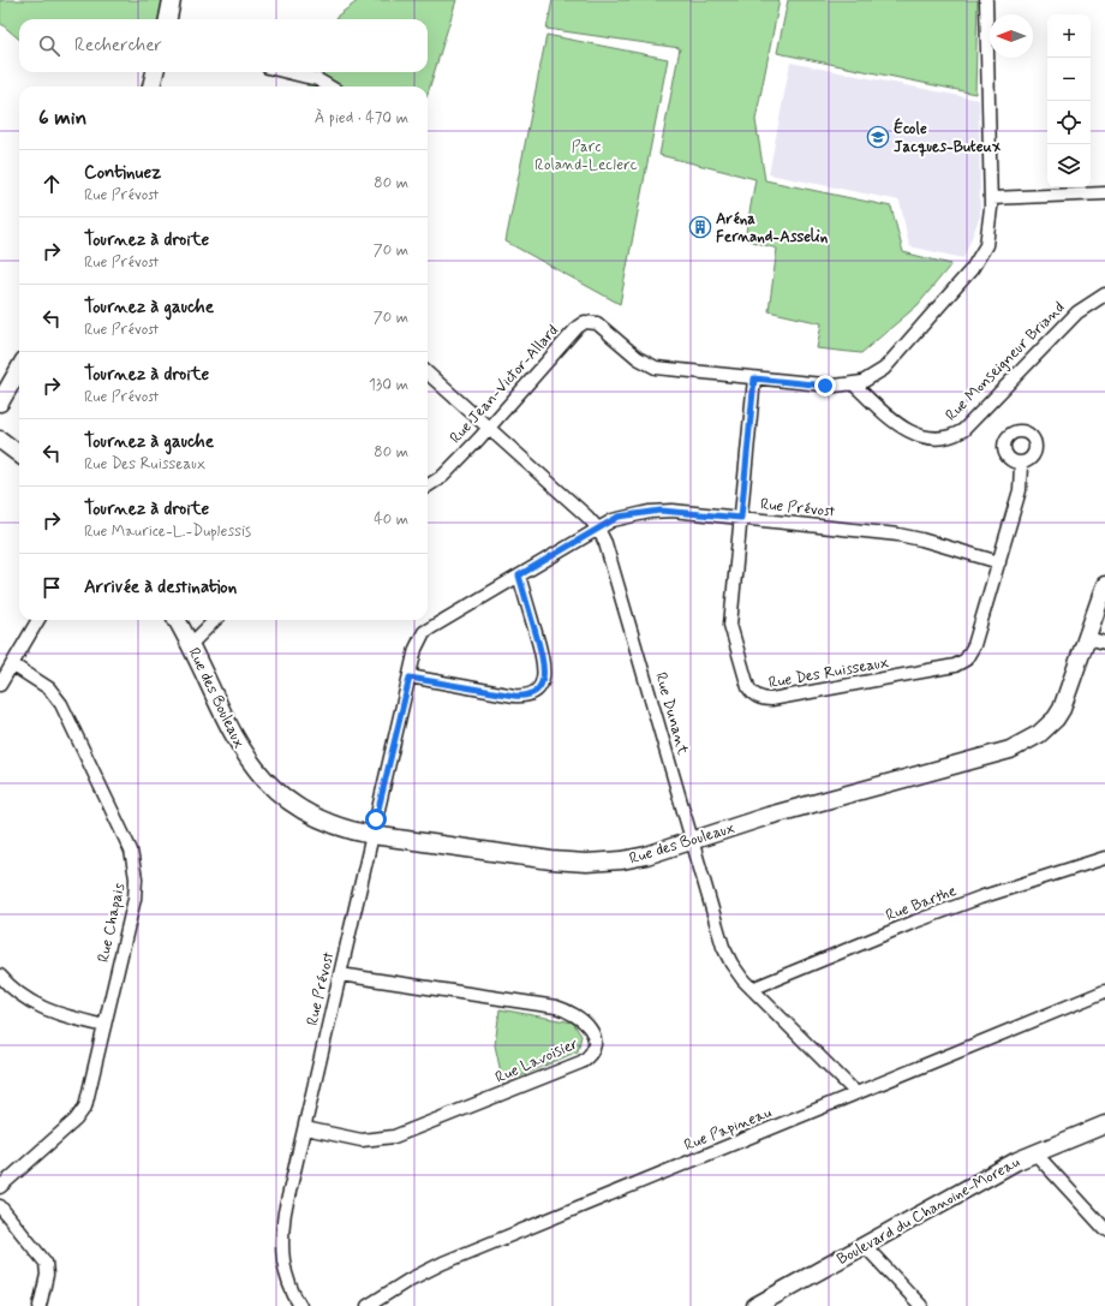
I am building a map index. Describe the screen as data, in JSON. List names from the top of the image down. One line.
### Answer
{"streets":{"street":["Rue Monseigneur Briand","Rue Jean-Victor-Allard","Rue Prévost","Rue Des Ruisseaux","Rue des Bouleaux","Rue Dunant","Rue Barthe","Rue Chapais","Rue Lavoisier","Rue Papineau","Boulevard du Chanoine-Moreau"]},"crossings":[["Rue Jean-Victor-Allard","Rue Des Ruisseaux"],["Rue Jean-Victor-Allard","Rue Dunant"],["Rue Prévost","Rue Des Ruisseaux"],["Rue Prévost","Rue des Bouleaux"],["Rue Prévost","Rue Dunant"],["Rue Prévost","Rue Lavoisier"],["Rue des Bouleaux","Rue Dunant"],["Rue Dunant","Rue Barthe"],["Rue Dunant","Rue Papineau"]],"parks":["Parc Roland-Leclerc"],"places":{"school or university":["École Jacques-Buteux"],"building":["Aréna Fernand-Asselin"]},"north":"left","page":{"map_buttons":["+","−"],"search":"Rechercher","heading":["6 min","À pied · 470 m"],"list":[["Continuez","Rue Prévost","80 m"],["Tournez à droite","Rue Prévost","70 m"],["Tournez à gauche","Rue Prévost","70 m"],["Tournez à droite","Rue Prévost","130 m"],["Tournez à gauche","Rue Des Ruisseaux","80 m"],["Tournez à droite","Rue Maurice-L.-Duplessis","40 m"],"Arrivée à destination"]}}
